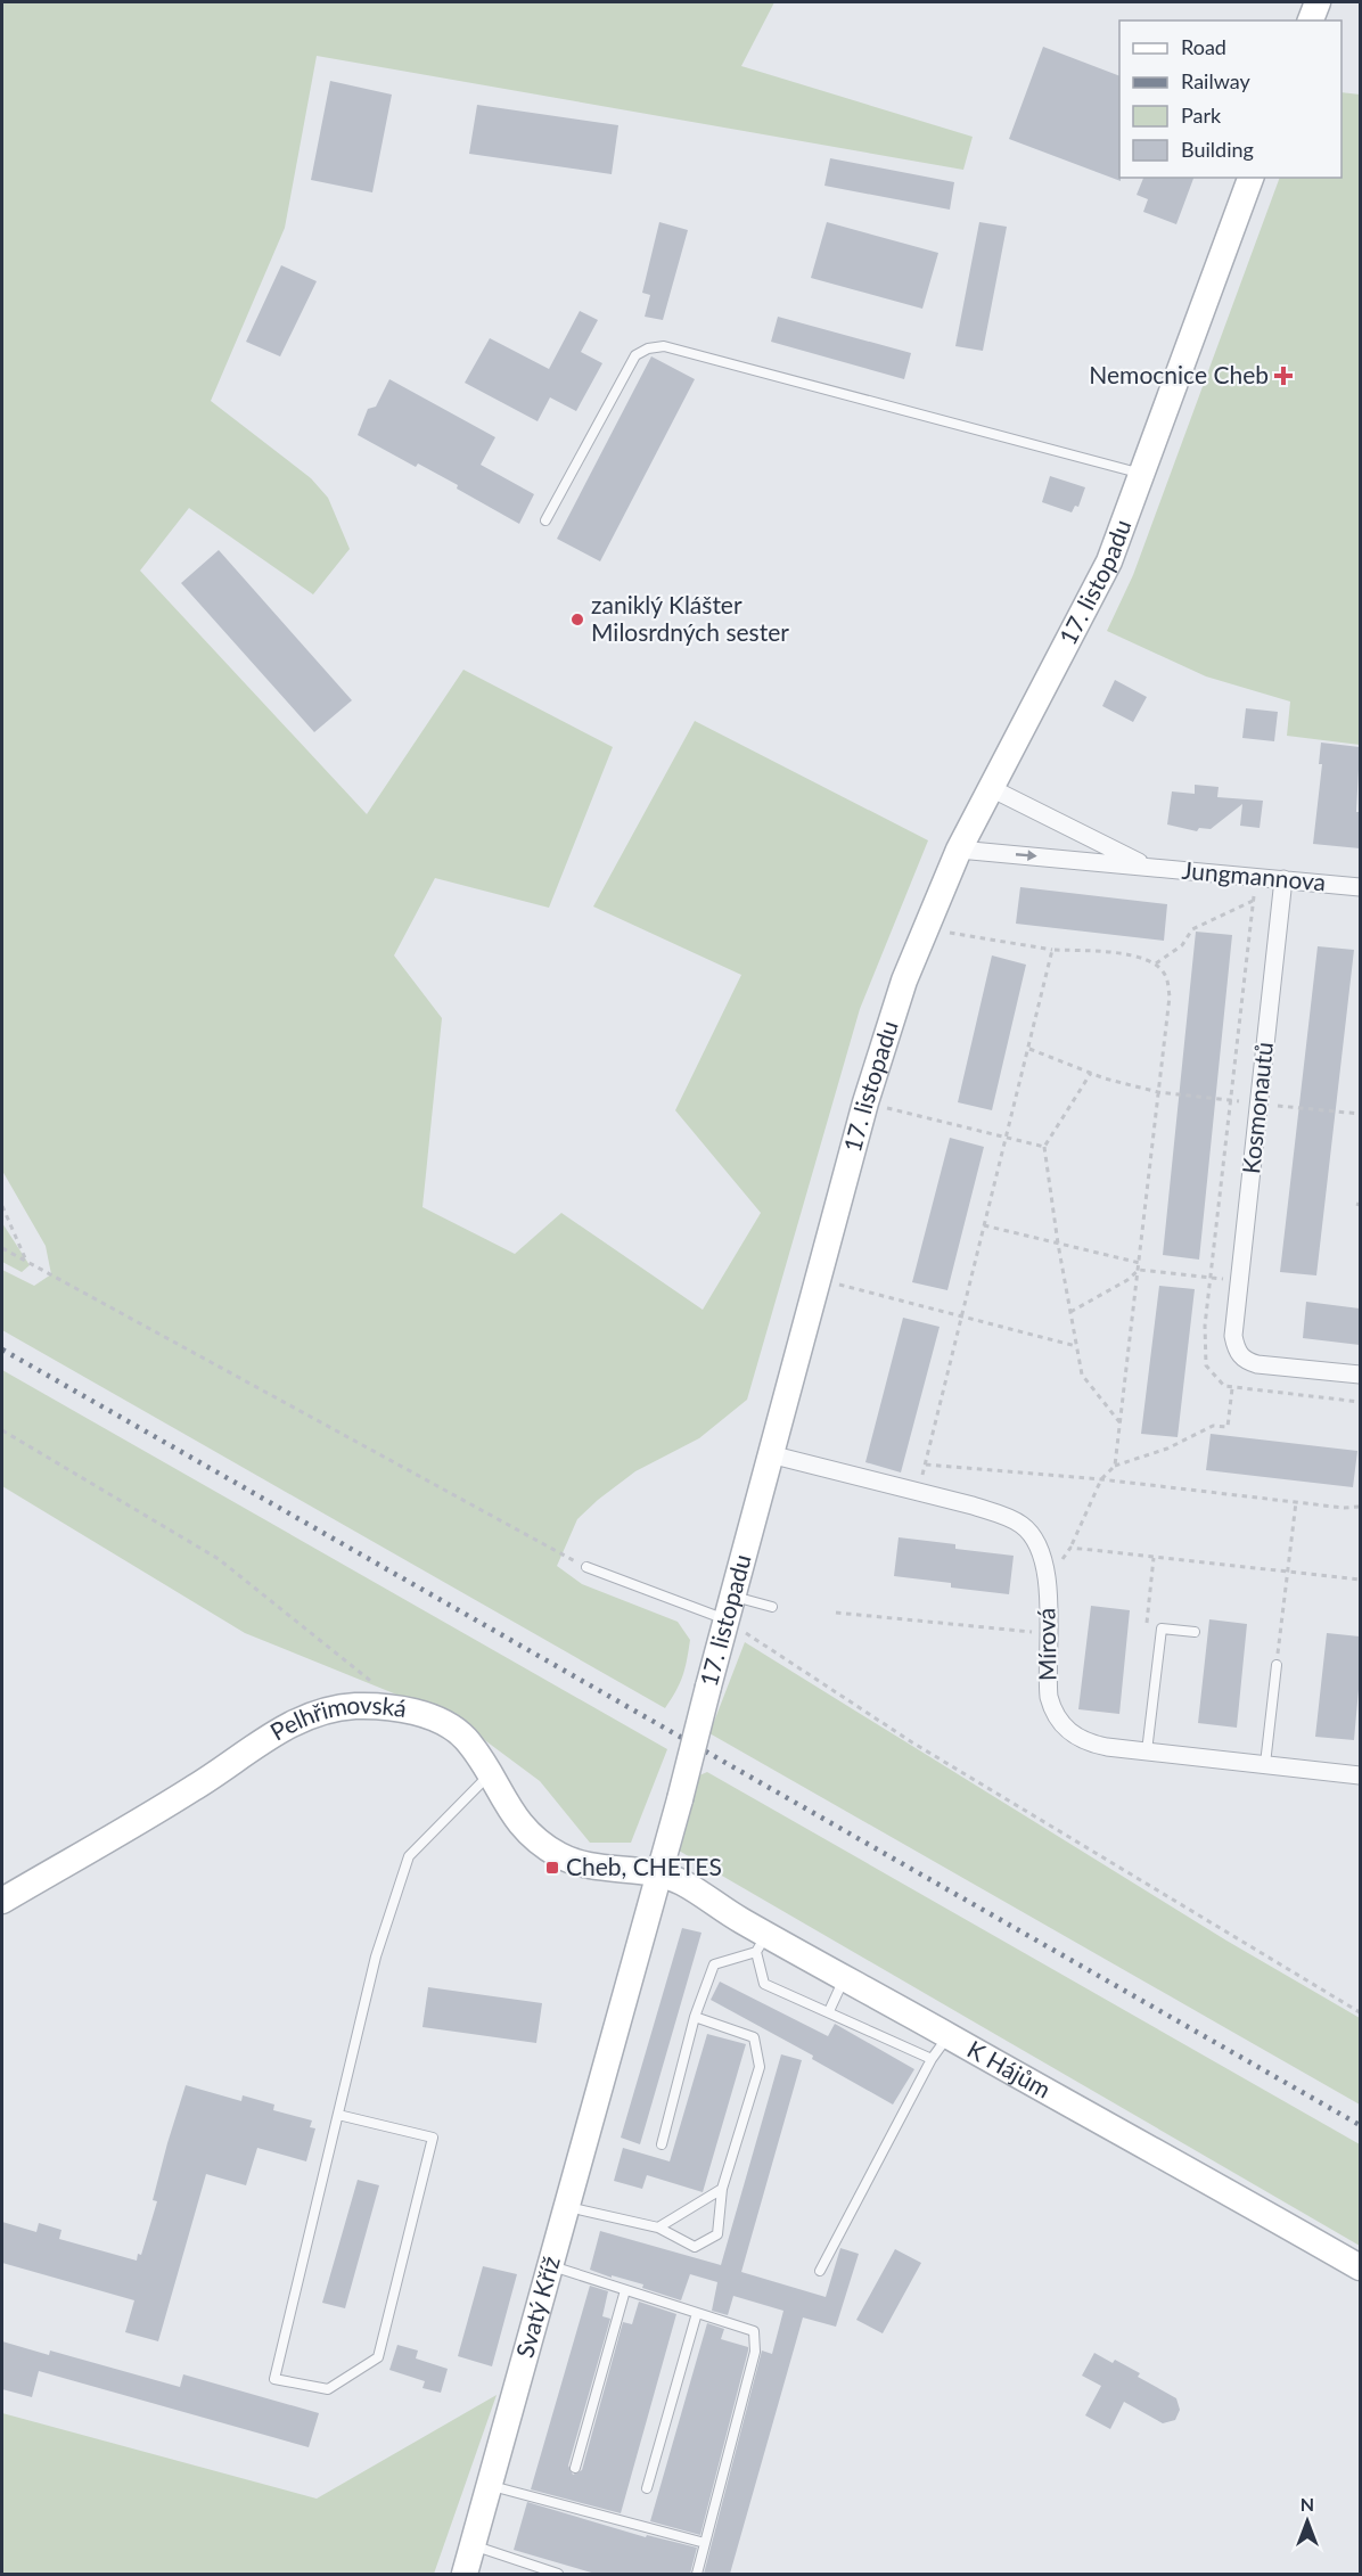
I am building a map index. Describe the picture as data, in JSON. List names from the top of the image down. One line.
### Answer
{"streets":{"street":["17. listopadu","Jungmannova","Kosmonautů","Mírová","Pelhřimovská","K Hájům","Svatý Kříž"]},"crossings":[["17. listopadu","Jungmannova"],["17. listopadu","Mírová"],["17. listopadu","Pelhřimovská"],["17. listopadu","K Hájům"],["17. listopadu","Svatý Kříž"],["Jungmannova","Kosmonautů"],["Pelhřimovská","K Hájům"]],"places":{"health":["Nemocnice Cheb"],"other":["zaniklý Klášter Milosrdných sester"],"transit":["Cheb, CHETES"]},"legend":["Road","Railway","Park","Building"],"north":"top"}
